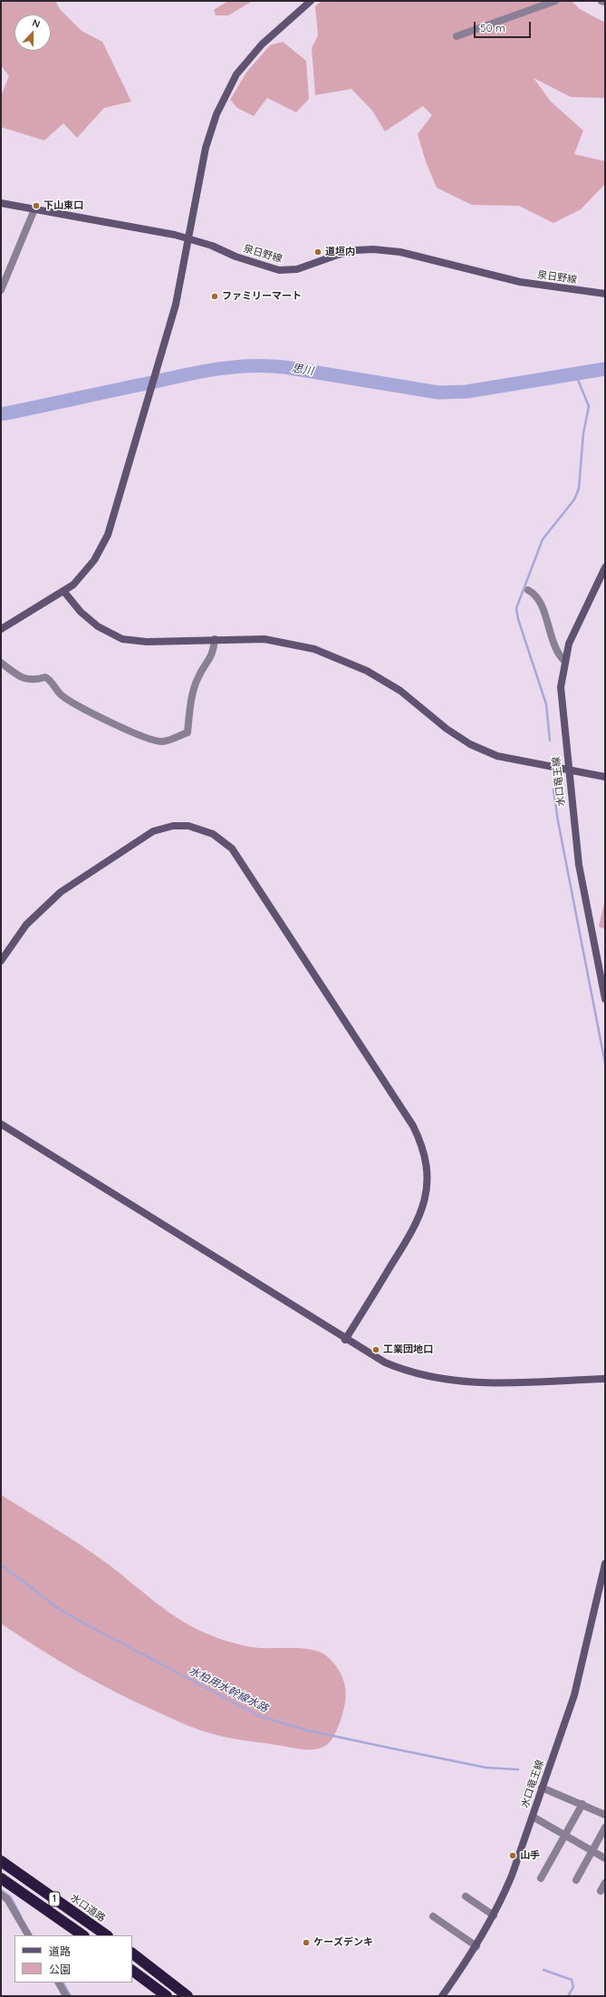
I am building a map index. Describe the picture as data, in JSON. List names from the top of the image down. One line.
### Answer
{"streets":{"highway":["1","水口道路"],"street":["泉日野線","水口竜王線"]},"water":["思川","水柏用水幹線水路"],"places":["下山東口","道垣内","ファミリーマート","工業団地口","山手","ケーズデンキ"],"legend":["道路","公園"],"scale_bar":"50 m","north":"top"}
